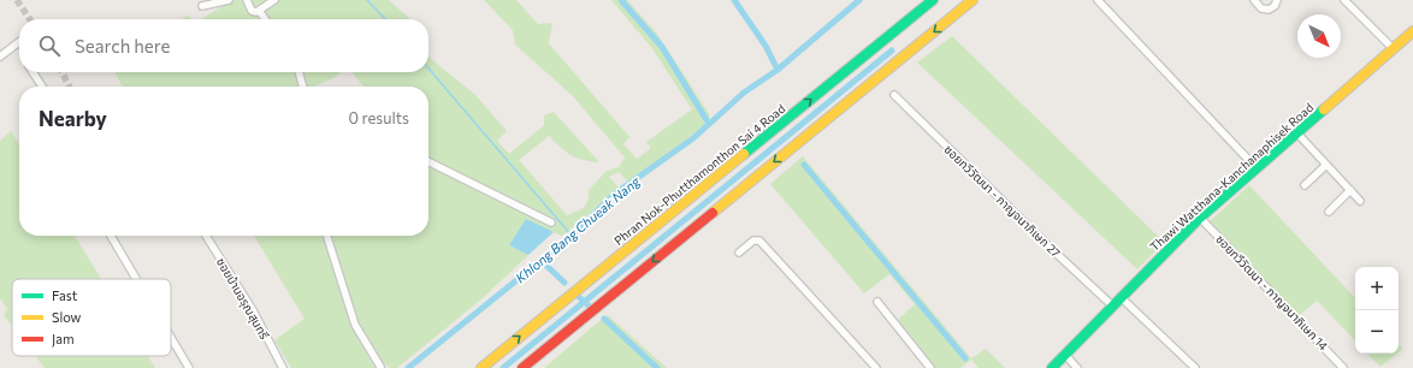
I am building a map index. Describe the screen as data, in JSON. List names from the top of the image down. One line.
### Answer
{"streets":{"main road":["Phran Nok-Phutthamonthon Sai 4 Road","Thawi Watthana-Kanchanaphisek Road"],"street":["ซอยทวีวัฒนา - กาญจนาภิเษก 27","ซอยทวีวัฒนา - กาญจนาภิเษก 14","ซอยบ้านอรุณสุนทรี"]},"crossings":[["Thawi Watthana-Kanchanaphisek Road","ซอยทวีวัฒนา - กาญจนาภิเษก 27"],["Thawi Watthana-Kanchanaphisek Road","ซอยทวีวัฒนา - กาญจนาภิเษก 14"]],"water":["Khlong Bang Chueak Nang"],"legend":["Fast","Slow","Jam"],"north":"bottom right","page":{"search":"Search here","heading":["Nearby","0 results"],"map_buttons":["+","−"]}}
